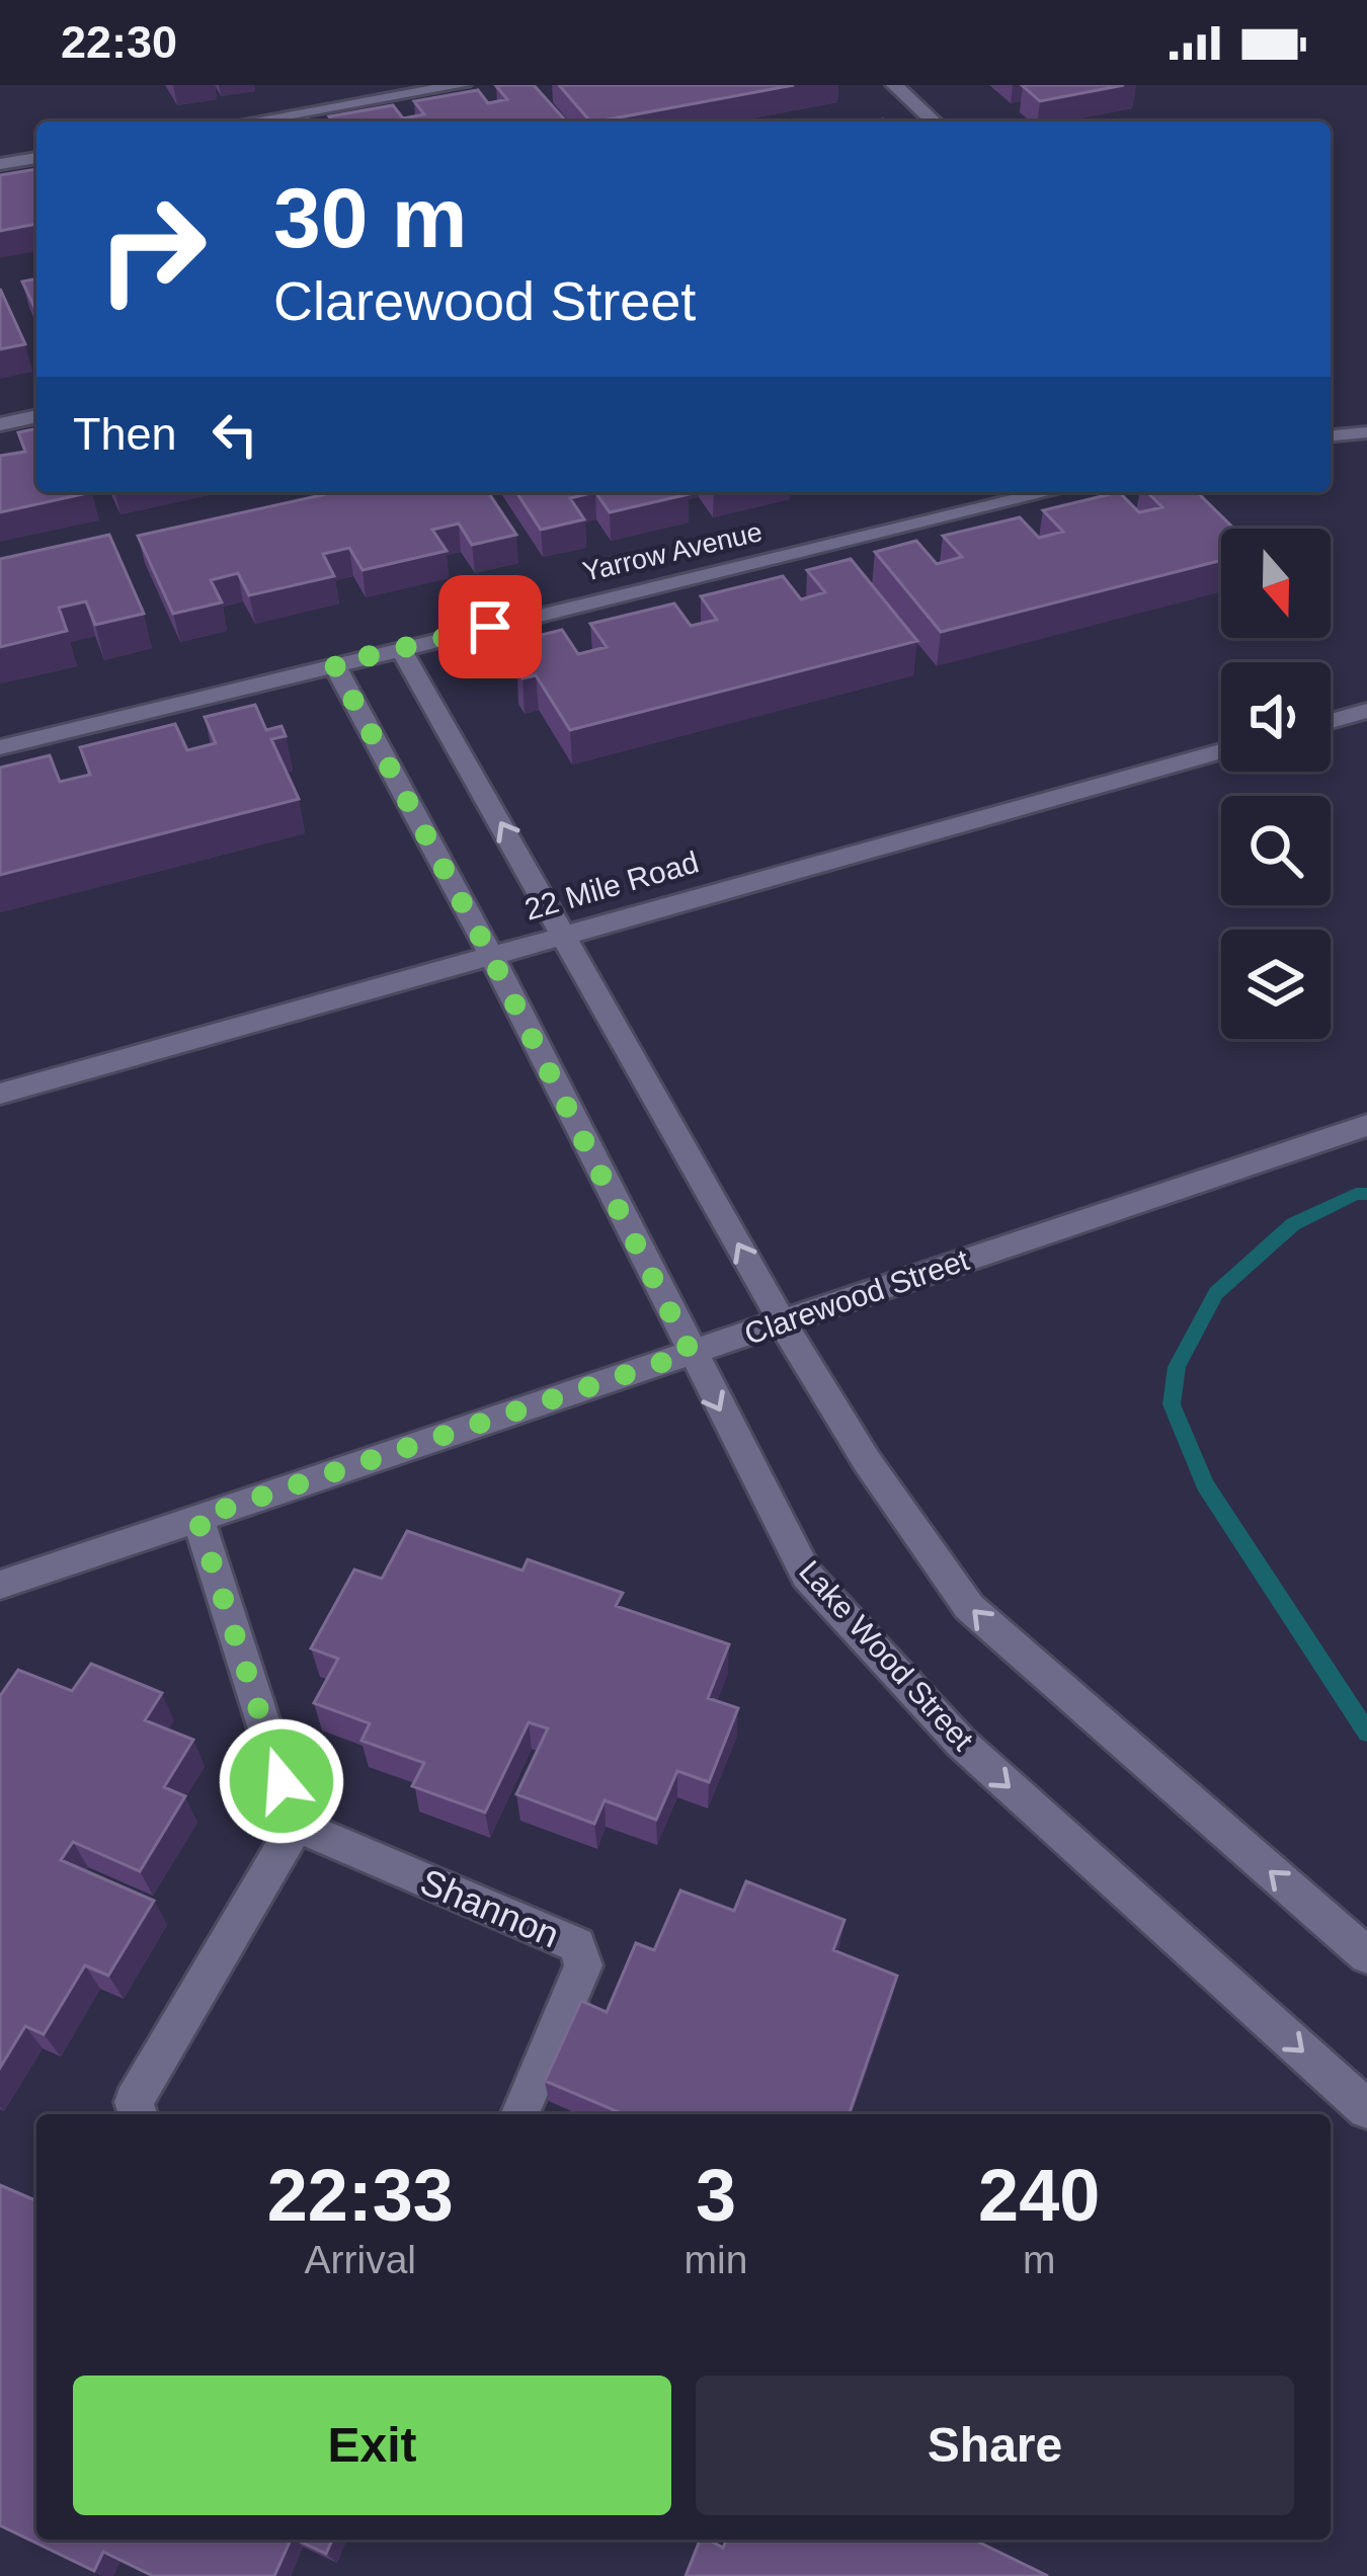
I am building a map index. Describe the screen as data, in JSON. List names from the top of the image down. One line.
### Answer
{"streets":{"street":["Yarrow Avenue","22 Mile Road","Clarewood Street","Lake Wood Street","Shannon"]},"crossings":[["Yarrow Avenue","Lake Wood Street"],["22 Mile Road","Lake Wood Street"],["Clarewood Street","Lake Wood Street"]],"north":"bottom","page":{"status":"22:30","turn":["30 m","Clarewood Street"],"then":"Then","eta":["22:33","Arrival","3","min","240","m"],"buttons":["Exit","Share"]}}
